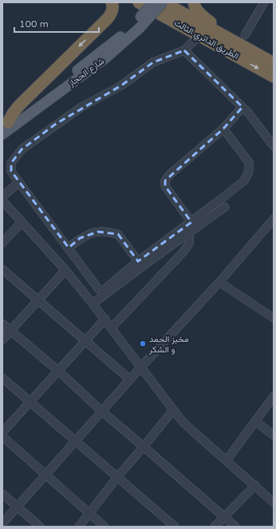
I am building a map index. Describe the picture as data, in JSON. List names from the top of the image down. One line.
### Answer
{"streets":{"highway":["الطريق الدائري الثالث"],"main road":["شارع الحجاز"]},"crossings":[["الطريق الدائري الثالث","شارع الحجاز"]],"places":["مخبز الحمد و الشكر"],"scale_bar":"100 m"}
